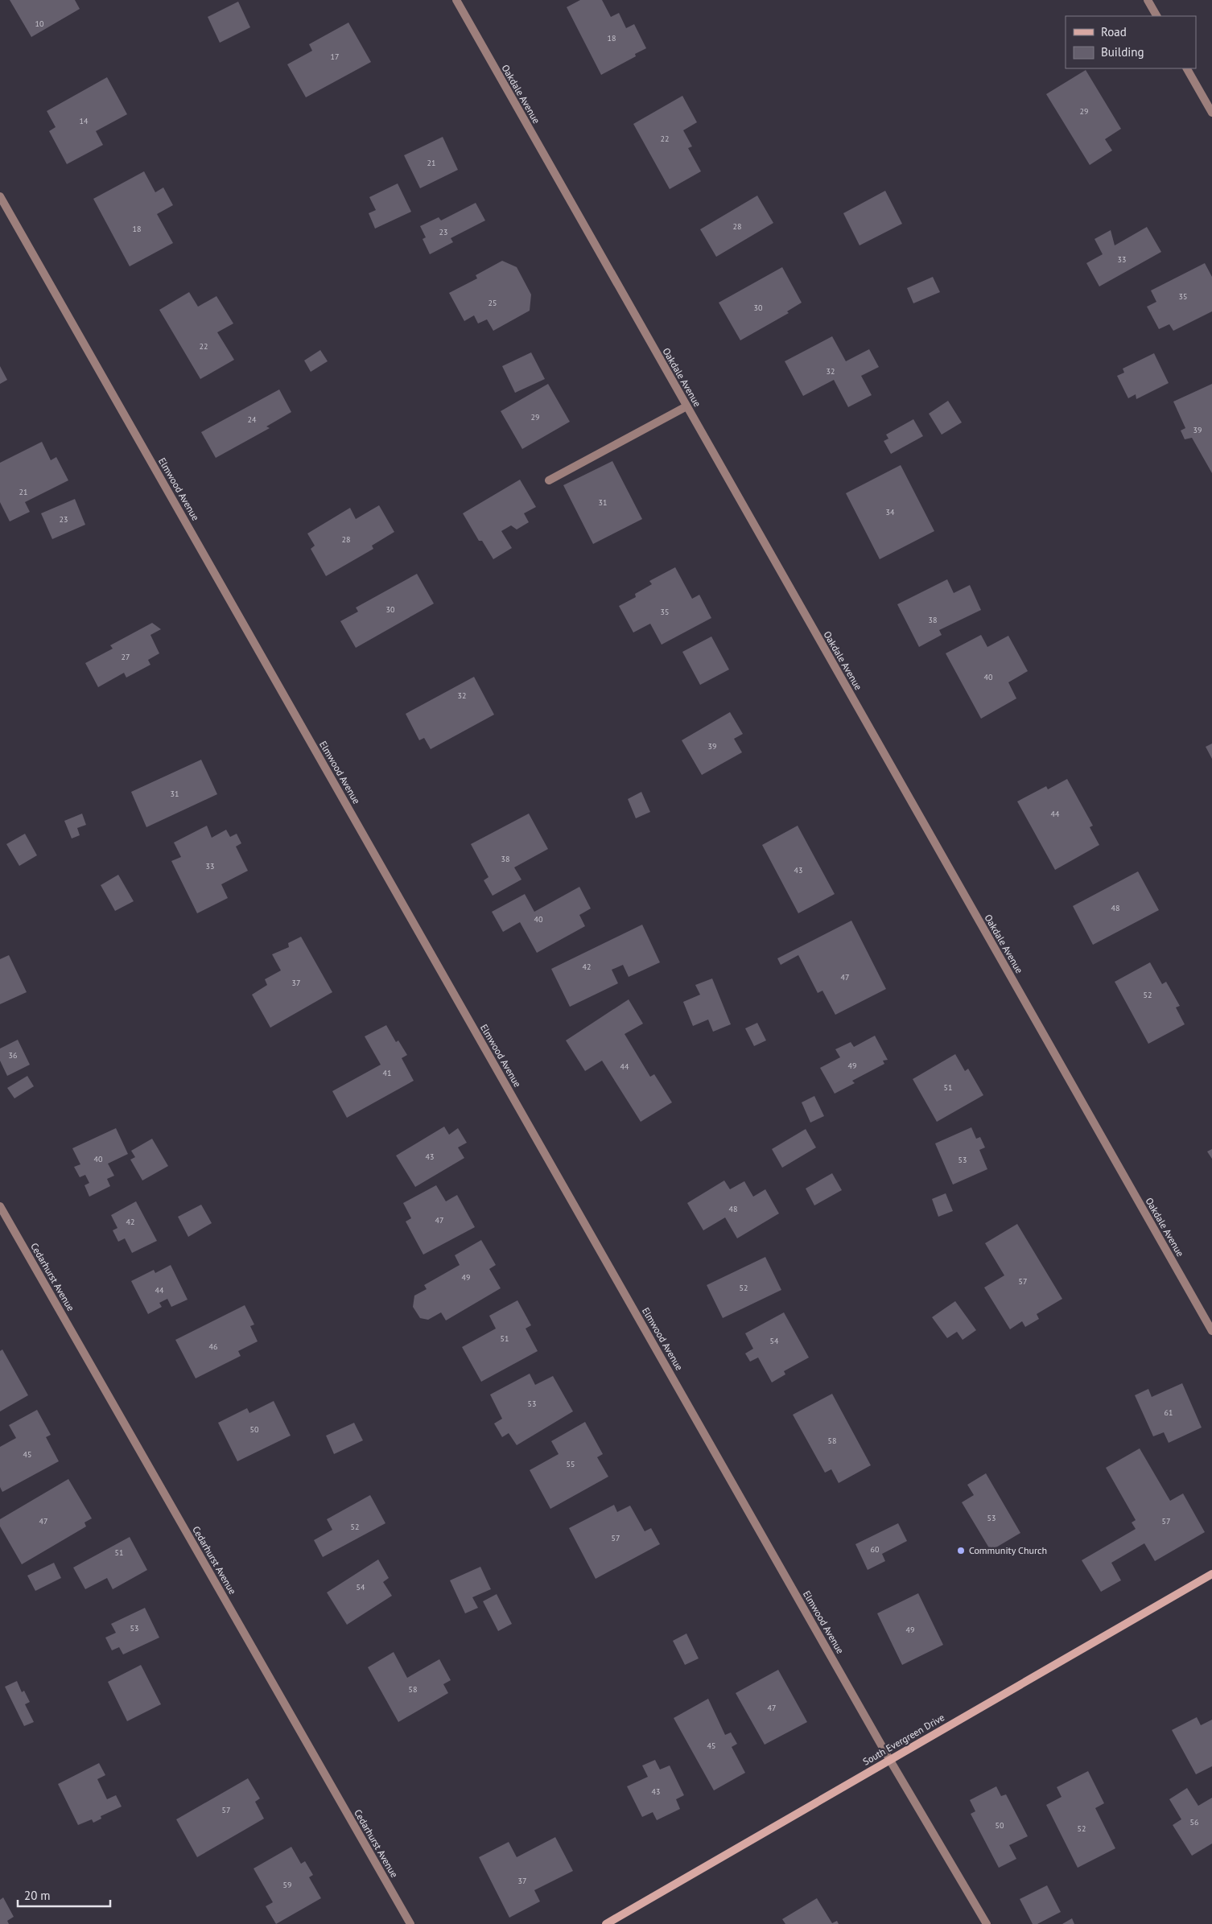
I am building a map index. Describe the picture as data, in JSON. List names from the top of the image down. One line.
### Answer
{"streets":{"street":["Oakdale Avenue","Elmwood Avenue","Cedarhurst Avenue","South Evergreen Drive"]},"crossings":[["Elmwood Avenue","South Evergreen Drive"]],"places":["Community Church"],"house_numbers":["10","18","17","29","14","22","21","28","18","23","33","35","25","30","22","32","29","24","39","21","31","34","23","28","30","35","38","27","40","32","39","31","44","38","33","43","48","40","42","47","37","52","36","49","44","41","51","43","40","53","48","47","42","49","57","52","44","51","54","46","53","61","50","58","45","55","53","47","57","52","57","60","51","54","53","49","58","47","45","43","57","56","50","52","37","59"],"legend":["Road","Building"],"scale_bar":"20 m"}
